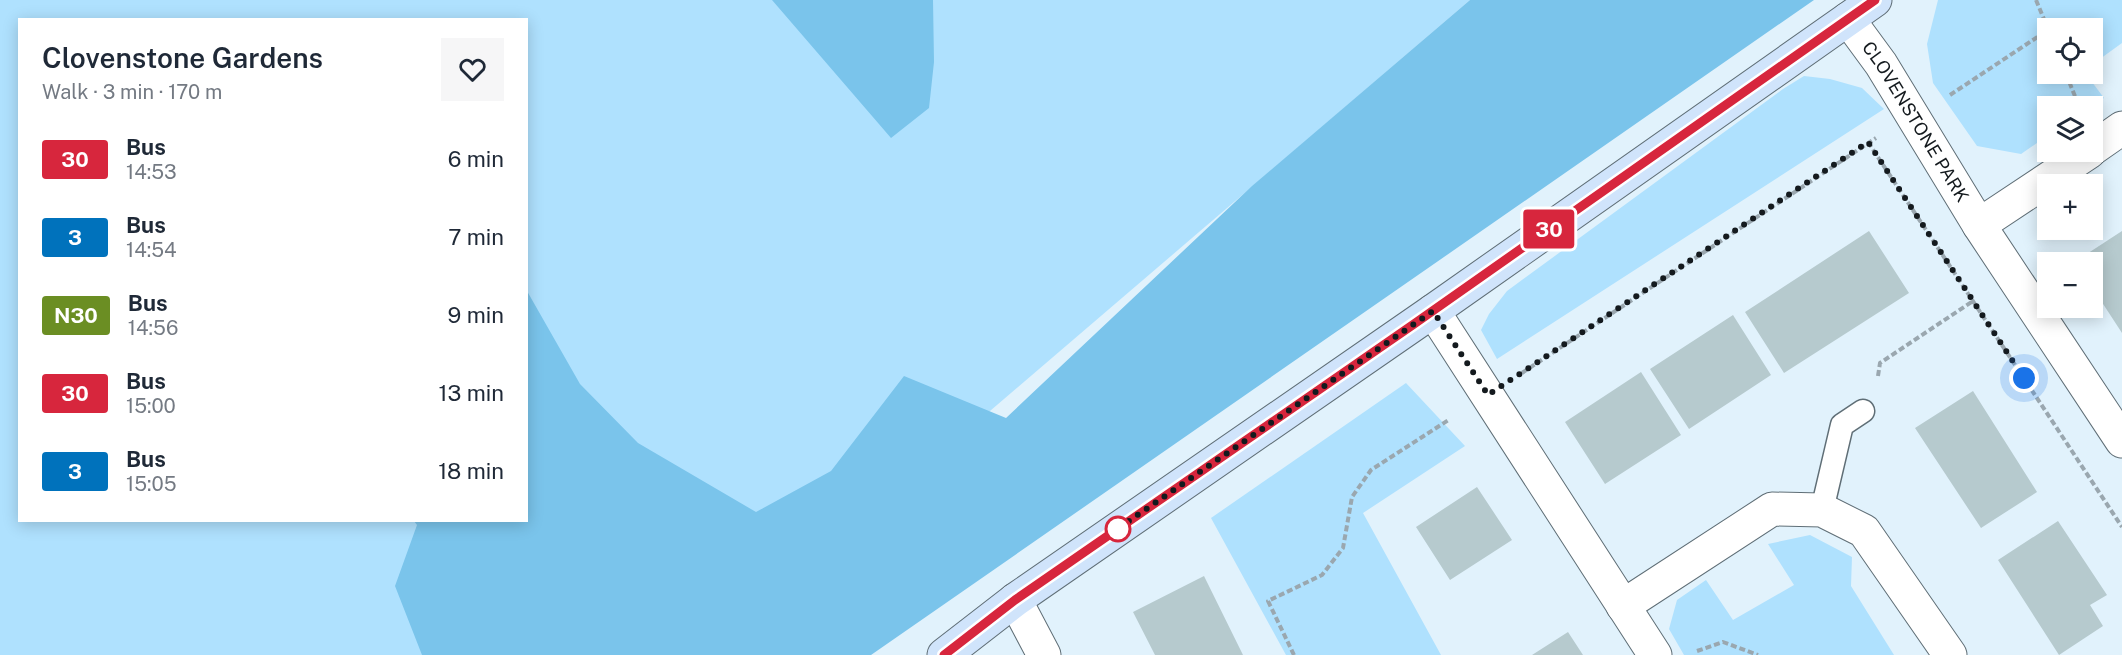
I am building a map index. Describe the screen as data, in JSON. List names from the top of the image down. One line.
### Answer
{"streets":{"street":["CLOVENSTONE PARK"]},"lines":["bus line 30"],"page":{"on_map":"30","map_buttons":["+","−"],"heading":["Clovenstone Gardens","Walk · 3 min · 170 m"],"list":[{"mark":"30","name":"Bus","note":"14:53","value":"6 min"},{"mark":"3","name":"Bus","note":"14:54","value":"7 min"},{"mark":"N30","name":"Bus","note":"14:56","value":"9 min"},{"mark":"30","name":"Bus","note":"15:00","value":"13 min"},{"mark":"3","name":"Bus","note":"15:05","value":"18 min"}]}}
